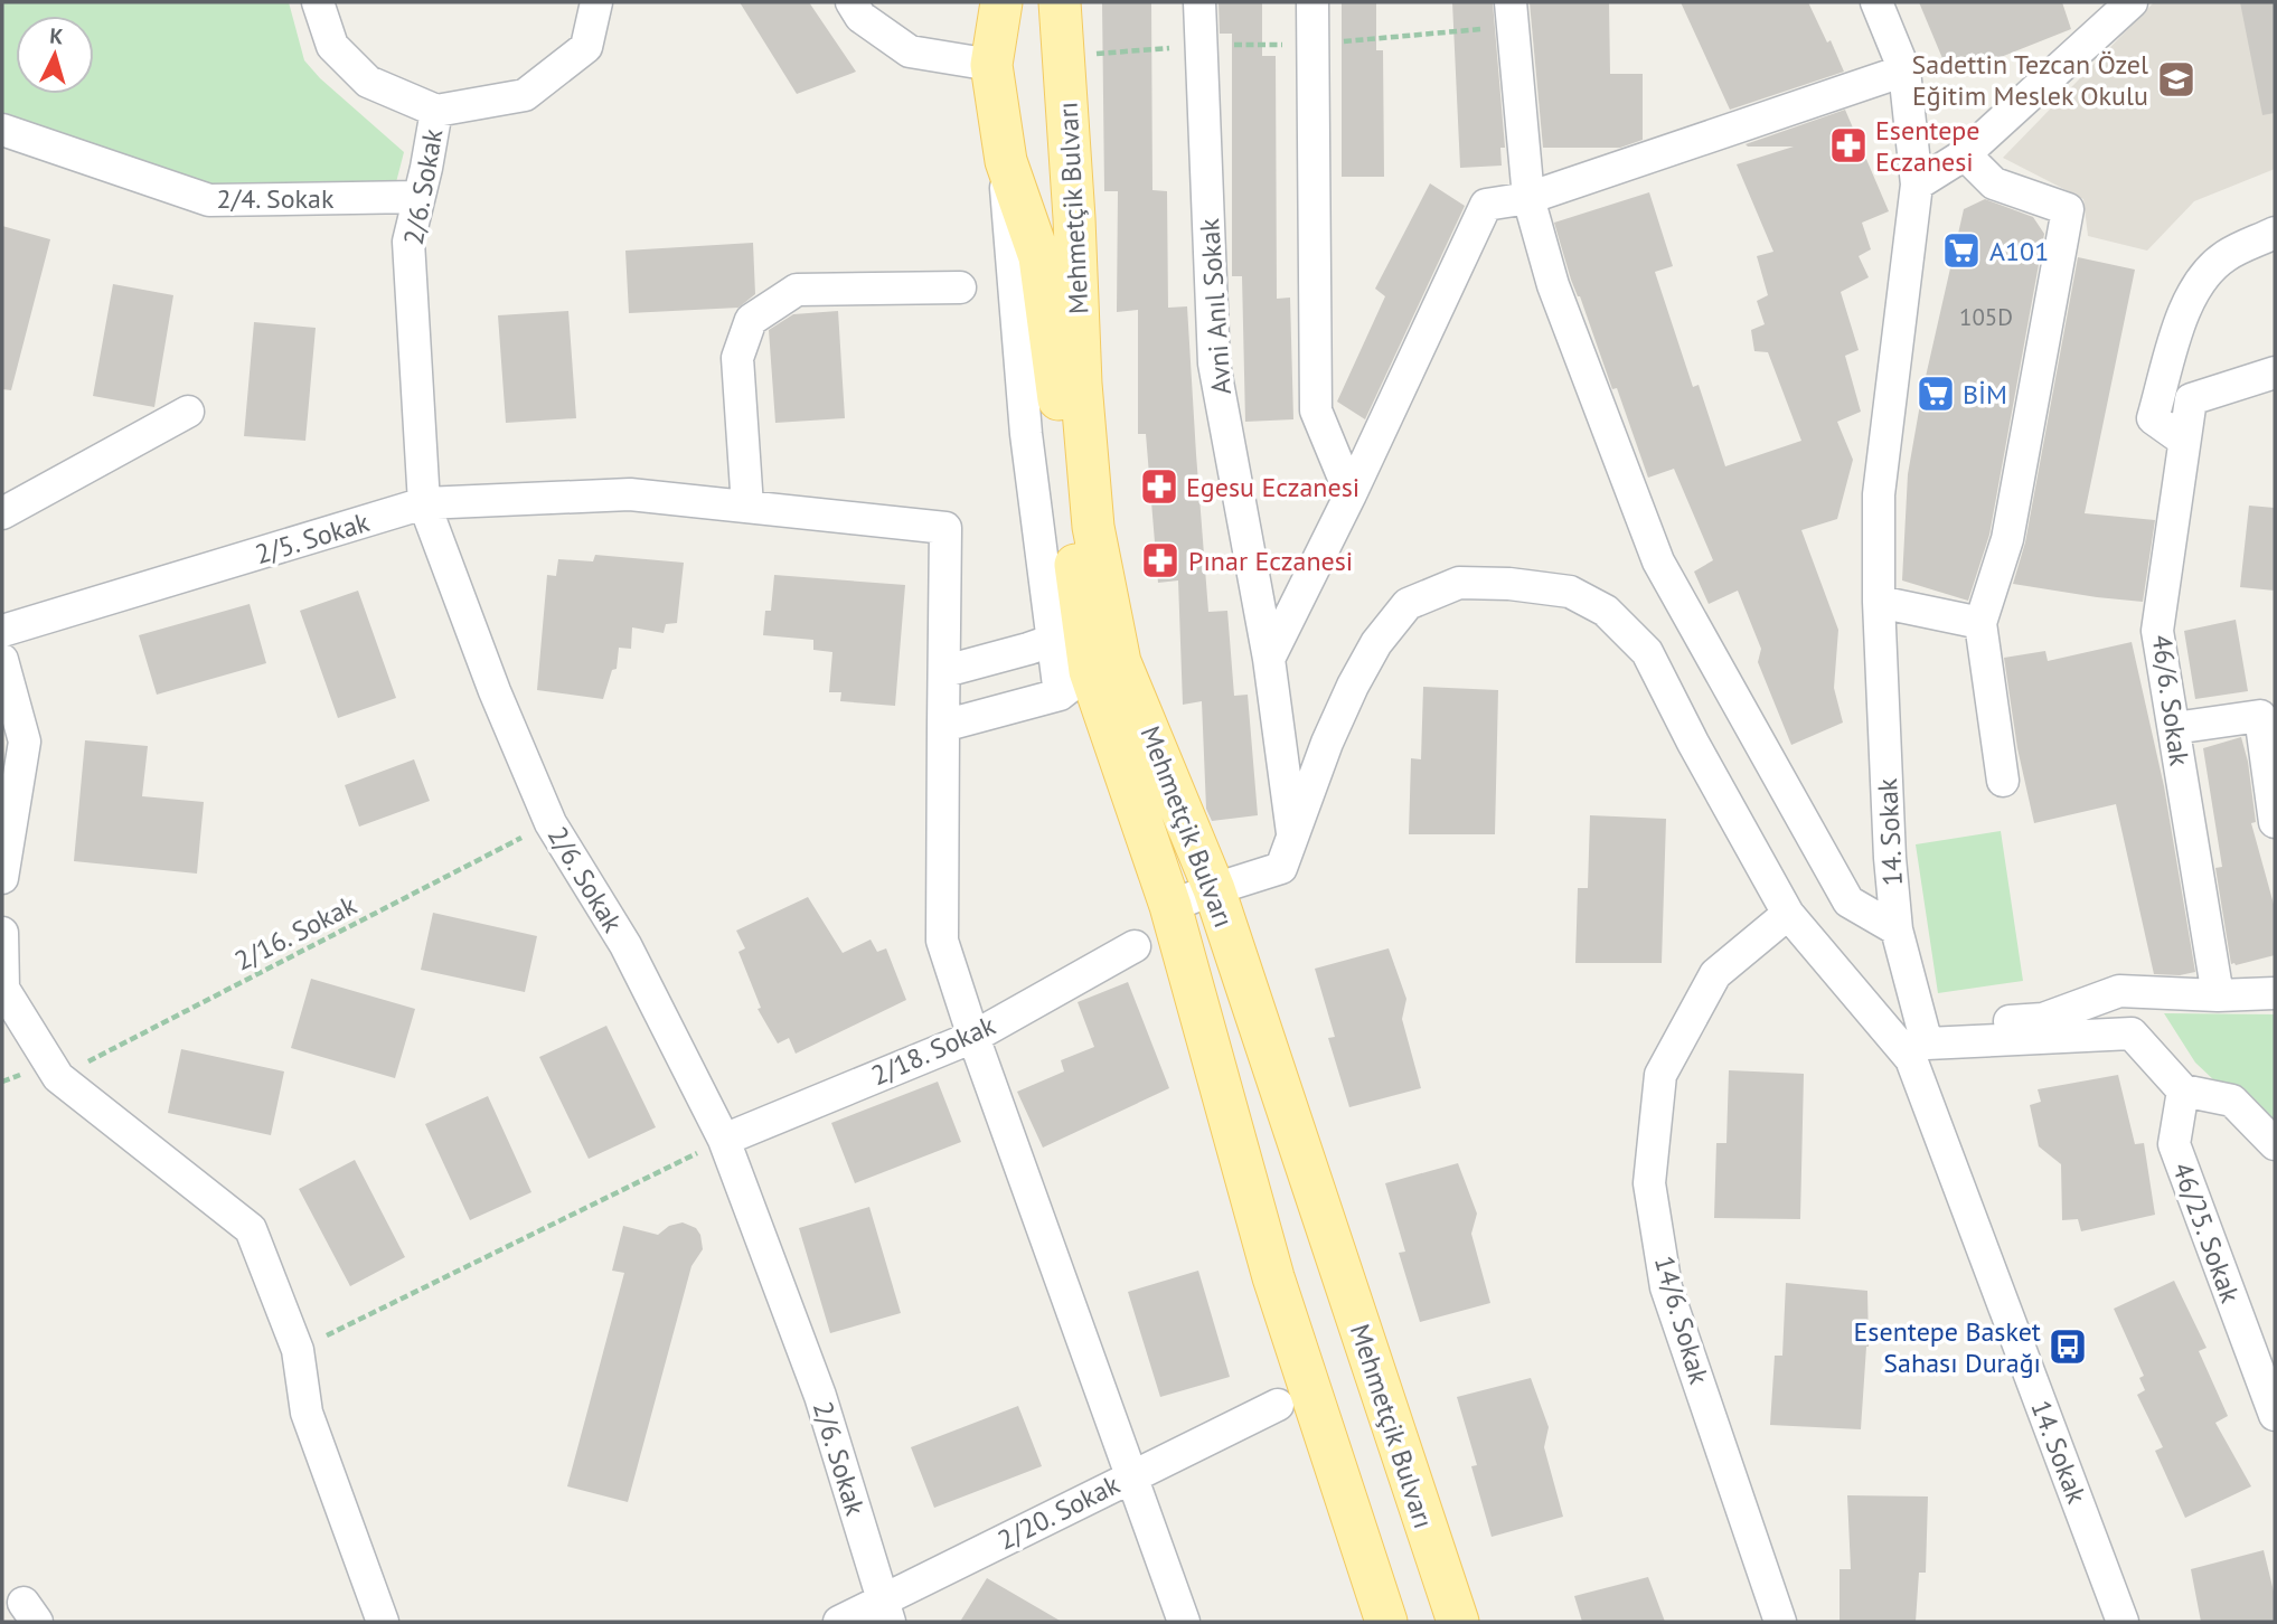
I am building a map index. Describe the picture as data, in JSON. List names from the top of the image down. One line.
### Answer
{"streets":{"main road":["Mehmetçik Bulvarı"],"street":["2/6. Sokak","2/4. Sokak","Avni Anıl Sokak","2/5. Sokak","46/6. Sokak","14. Sokak","2/18. Sokak","46/25. Sokak","14/6. Sokak","2/20. Sokak"],"path":["2/16. Sokak"]},"crossings":[["2/6. Sokak","2/4. Sokak"],["2/6. Sokak","2/5. Sokak"],["2/6. Sokak","2/16. Sokak"],["2/6. Sokak","2/18. Sokak"],["2/6. Sokak","2/20. Sokak"]],"places":{"school or university":["Sadettin Tezcan Özel Eğitim Meslek Okulu"],"pharmacy":["Esentepe Eczanesi","Egesu Eczanesi","Pınar Eczanesi"],"supermarket":["A101","BİM"],"bus stop":["Esentepe Basket Sahası Durağı"]},"house_numbers":["105D"],"north":"top"}
